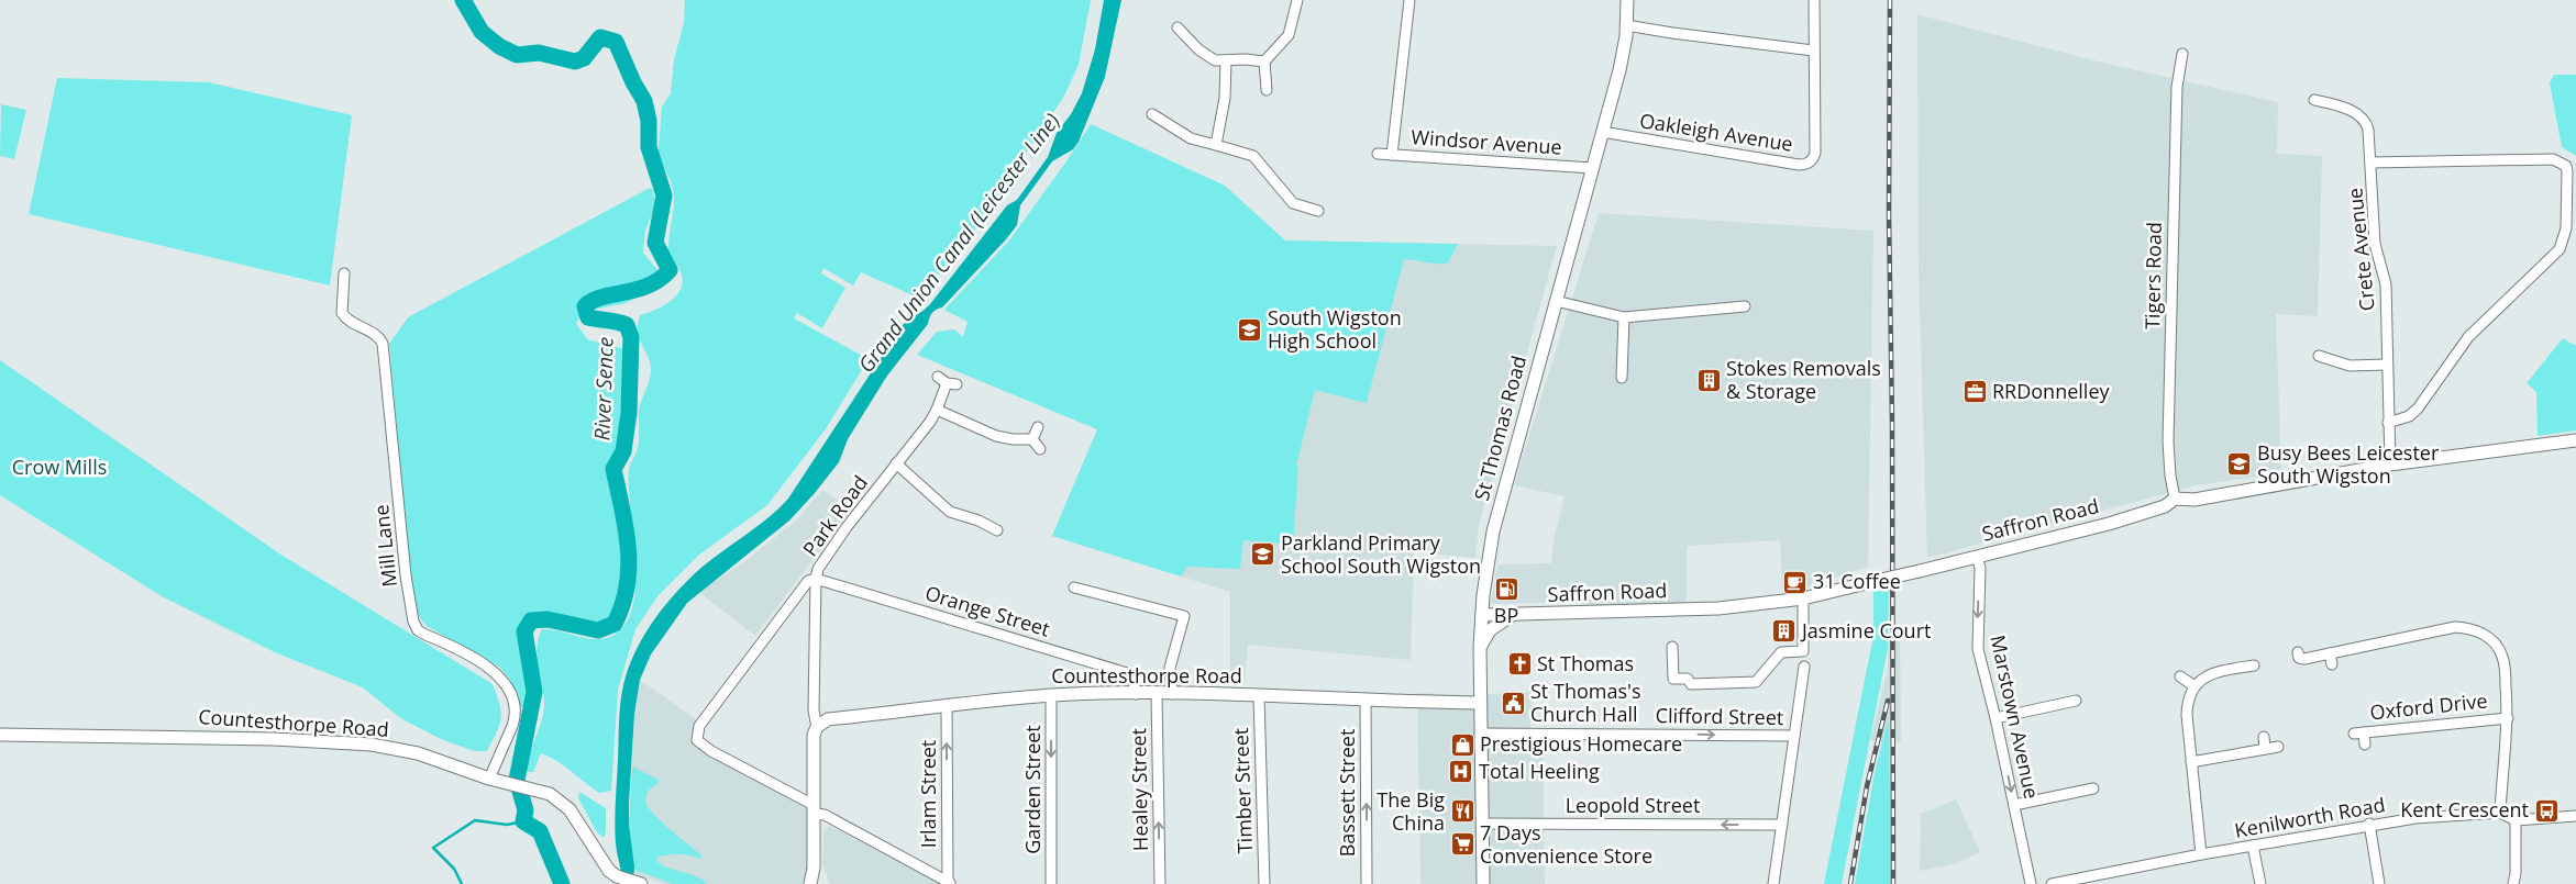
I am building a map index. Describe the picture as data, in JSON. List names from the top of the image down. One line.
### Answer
{"streets":{"main road":["St Thomas Road","Saffron Road","Countesthorpe Road"],"street":["Oakleigh Avenue","Windsor Avenue","Crete Avenue","Tigers Road","Park Road","Mill Lane","Orange Street","Oxford Drive","Clifford Street","Marstown Avenue","Garden Street","Healey Street","Timber Street","Bassett Street","Irlam Street","Leopold Street","Kenilworth Road"]},"crossings":[["Oakleigh Avenue","St Thomas Road"],["Windsor Avenue","St Thomas Road"],["Crete Avenue","Saffron Road"],["Tigers Road","Saffron Road"],["St Thomas Road","Saffron Road"],["St Thomas Road","Countesthorpe Road"],["St Thomas Road","Clifford Street"],["St Thomas Road","Leopold Street"],["Park Road","Orange Street"],["Saffron Road","Marstown Avenue"],["Mill Lane","Countesthorpe Road"],["Orange Street","Countesthorpe Road"],["Countesthorpe Road","Garden Street"],["Countesthorpe Road","Healey Street"],["Countesthorpe Road","Timber Street"],["Countesthorpe Road","Bassett Street"],["Countesthorpe Road","Irlam Street"]],"one_way":["Clifford Street","Marstown Avenue","Garden Street","Healey Street","Bassett Street","Irlam Street","Leopold Street"],"water":["Grand Union Canal (Leicester Line)","River Sence"],"parks":["Crow Mills"],"places":{"school or university":["South Wigston High School","Busy Bees Leicester South Wigston","Parkland Primary School South Wigston"],"building":["Stokes Removals & Storage","Jasmine Court"],"office":["RRDonnelley"],"cafe":["31 Coffee"],"fuel station":["BP"],"church":["St Thomas"],"public building":["St Thomas's Church Hall"],"shop":["Prestigious Homecare"],"hospital":["Total Heeling"],"bus stop":["Kent Crescent"],"restaurant":["The Big China"],"supermarket":["7 Days Convenience Store"]}}
